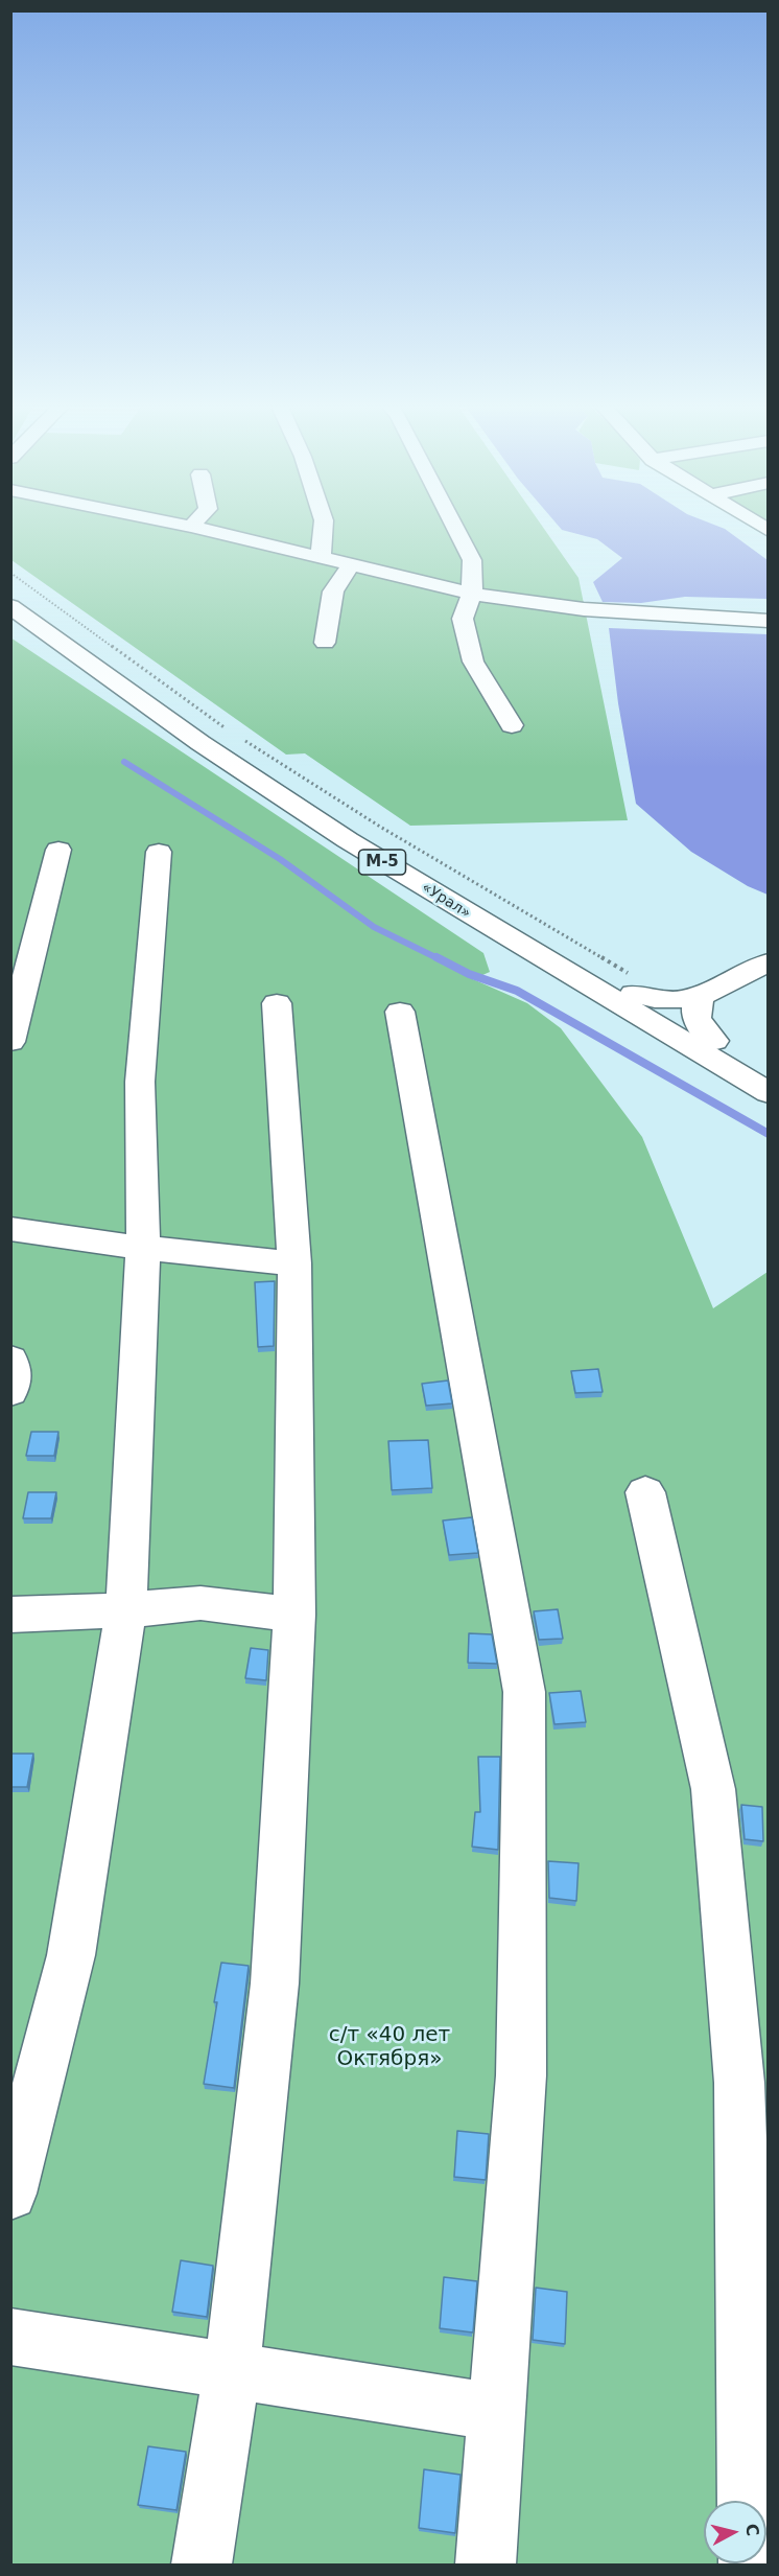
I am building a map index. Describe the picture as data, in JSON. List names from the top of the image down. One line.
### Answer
{"streets":{"main road":["М-5","«Урал»"]},"parks":["с/т «40 лет Октября»"],"north":"right"}
